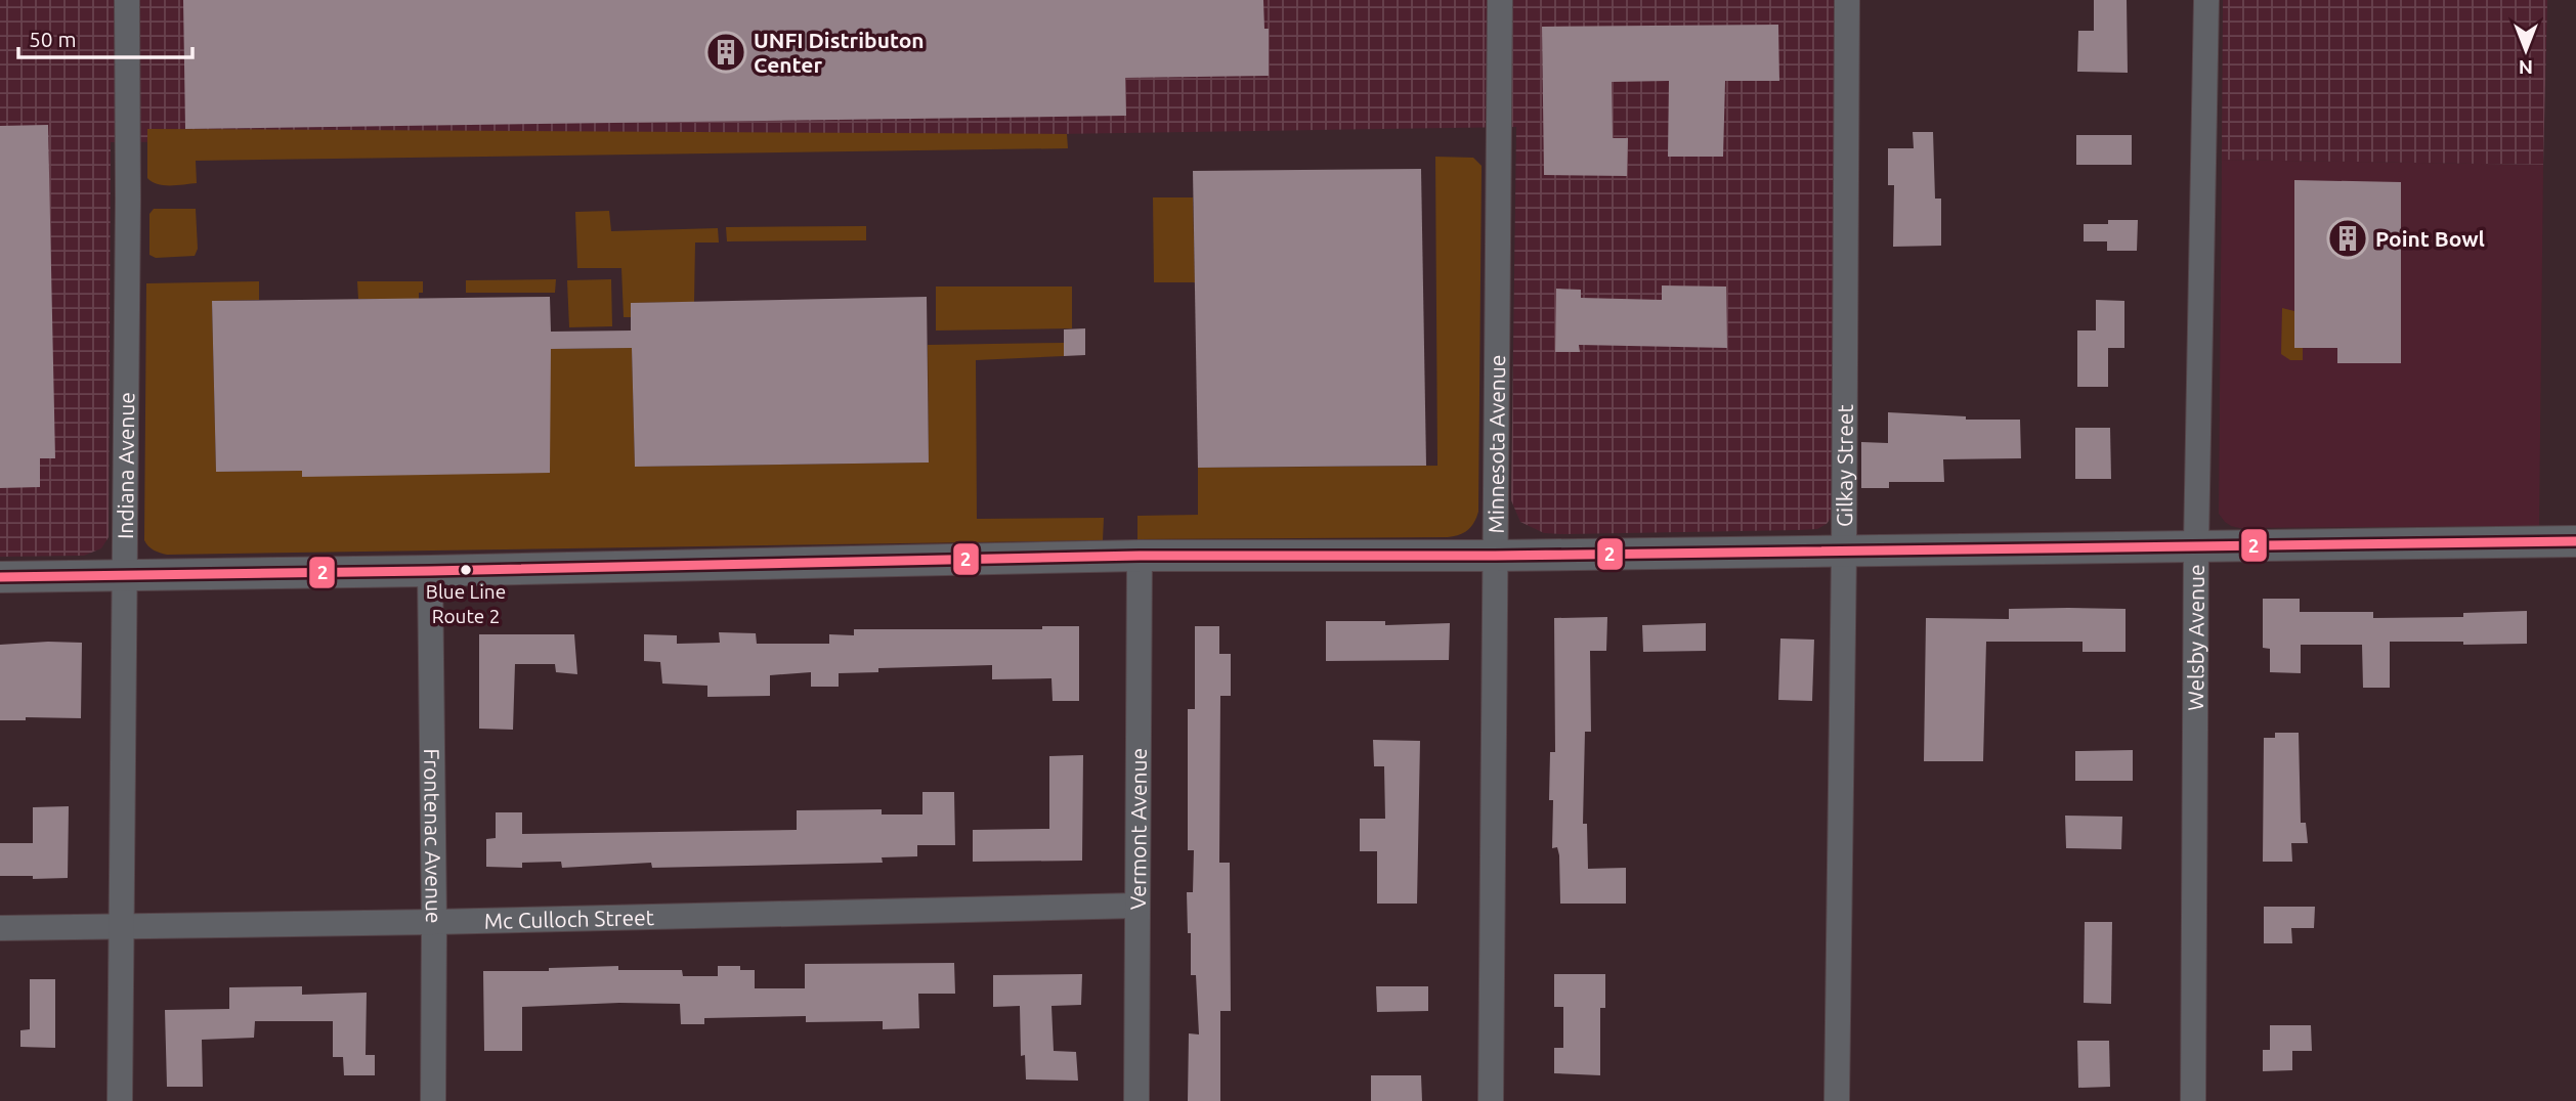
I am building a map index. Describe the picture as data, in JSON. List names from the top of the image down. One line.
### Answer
{"streets":{"street":["Minnesota Avenue","Indiana Avenue","Gilkay Street","Welsby Avenue","Vermont Avenue","Frontenac Avenue","Mc Culloch Street"]},"crossings":[["Indiana Avenue","Mc Culloch Street"],["Vermont Avenue","Mc Culloch Street"],["Frontenac Avenue","Mc Culloch Street"]],"places":{"building":["UNFI Distributon Center","Point Bowl"],"other":["Blue Line Route 2"]},"lines":["transit line 2"],"scale_bar":"50 m","north":"bottom"}
